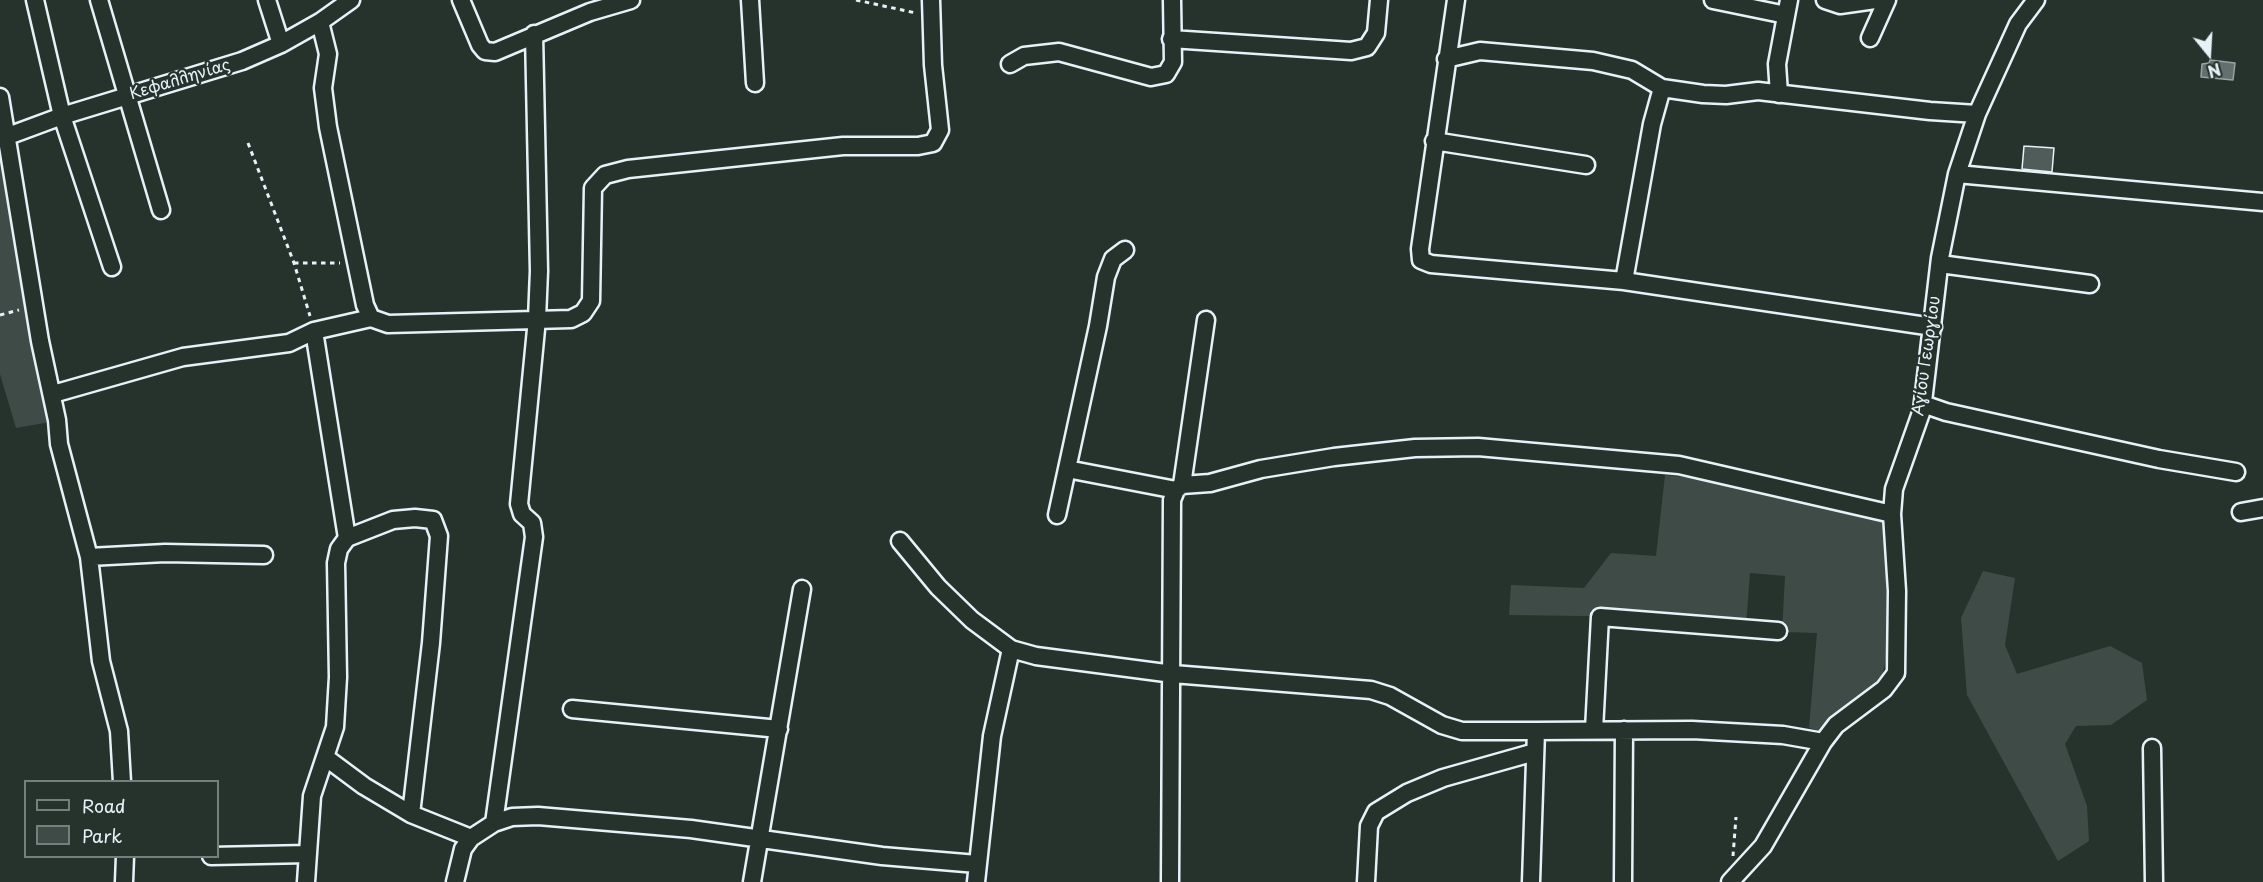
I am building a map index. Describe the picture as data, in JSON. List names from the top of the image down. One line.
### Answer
{"streets":{"street":["Κεφαλληνίας","Αγίου Γεωργίου"]},"legend":["Road","Park"],"north":"bottom"}
